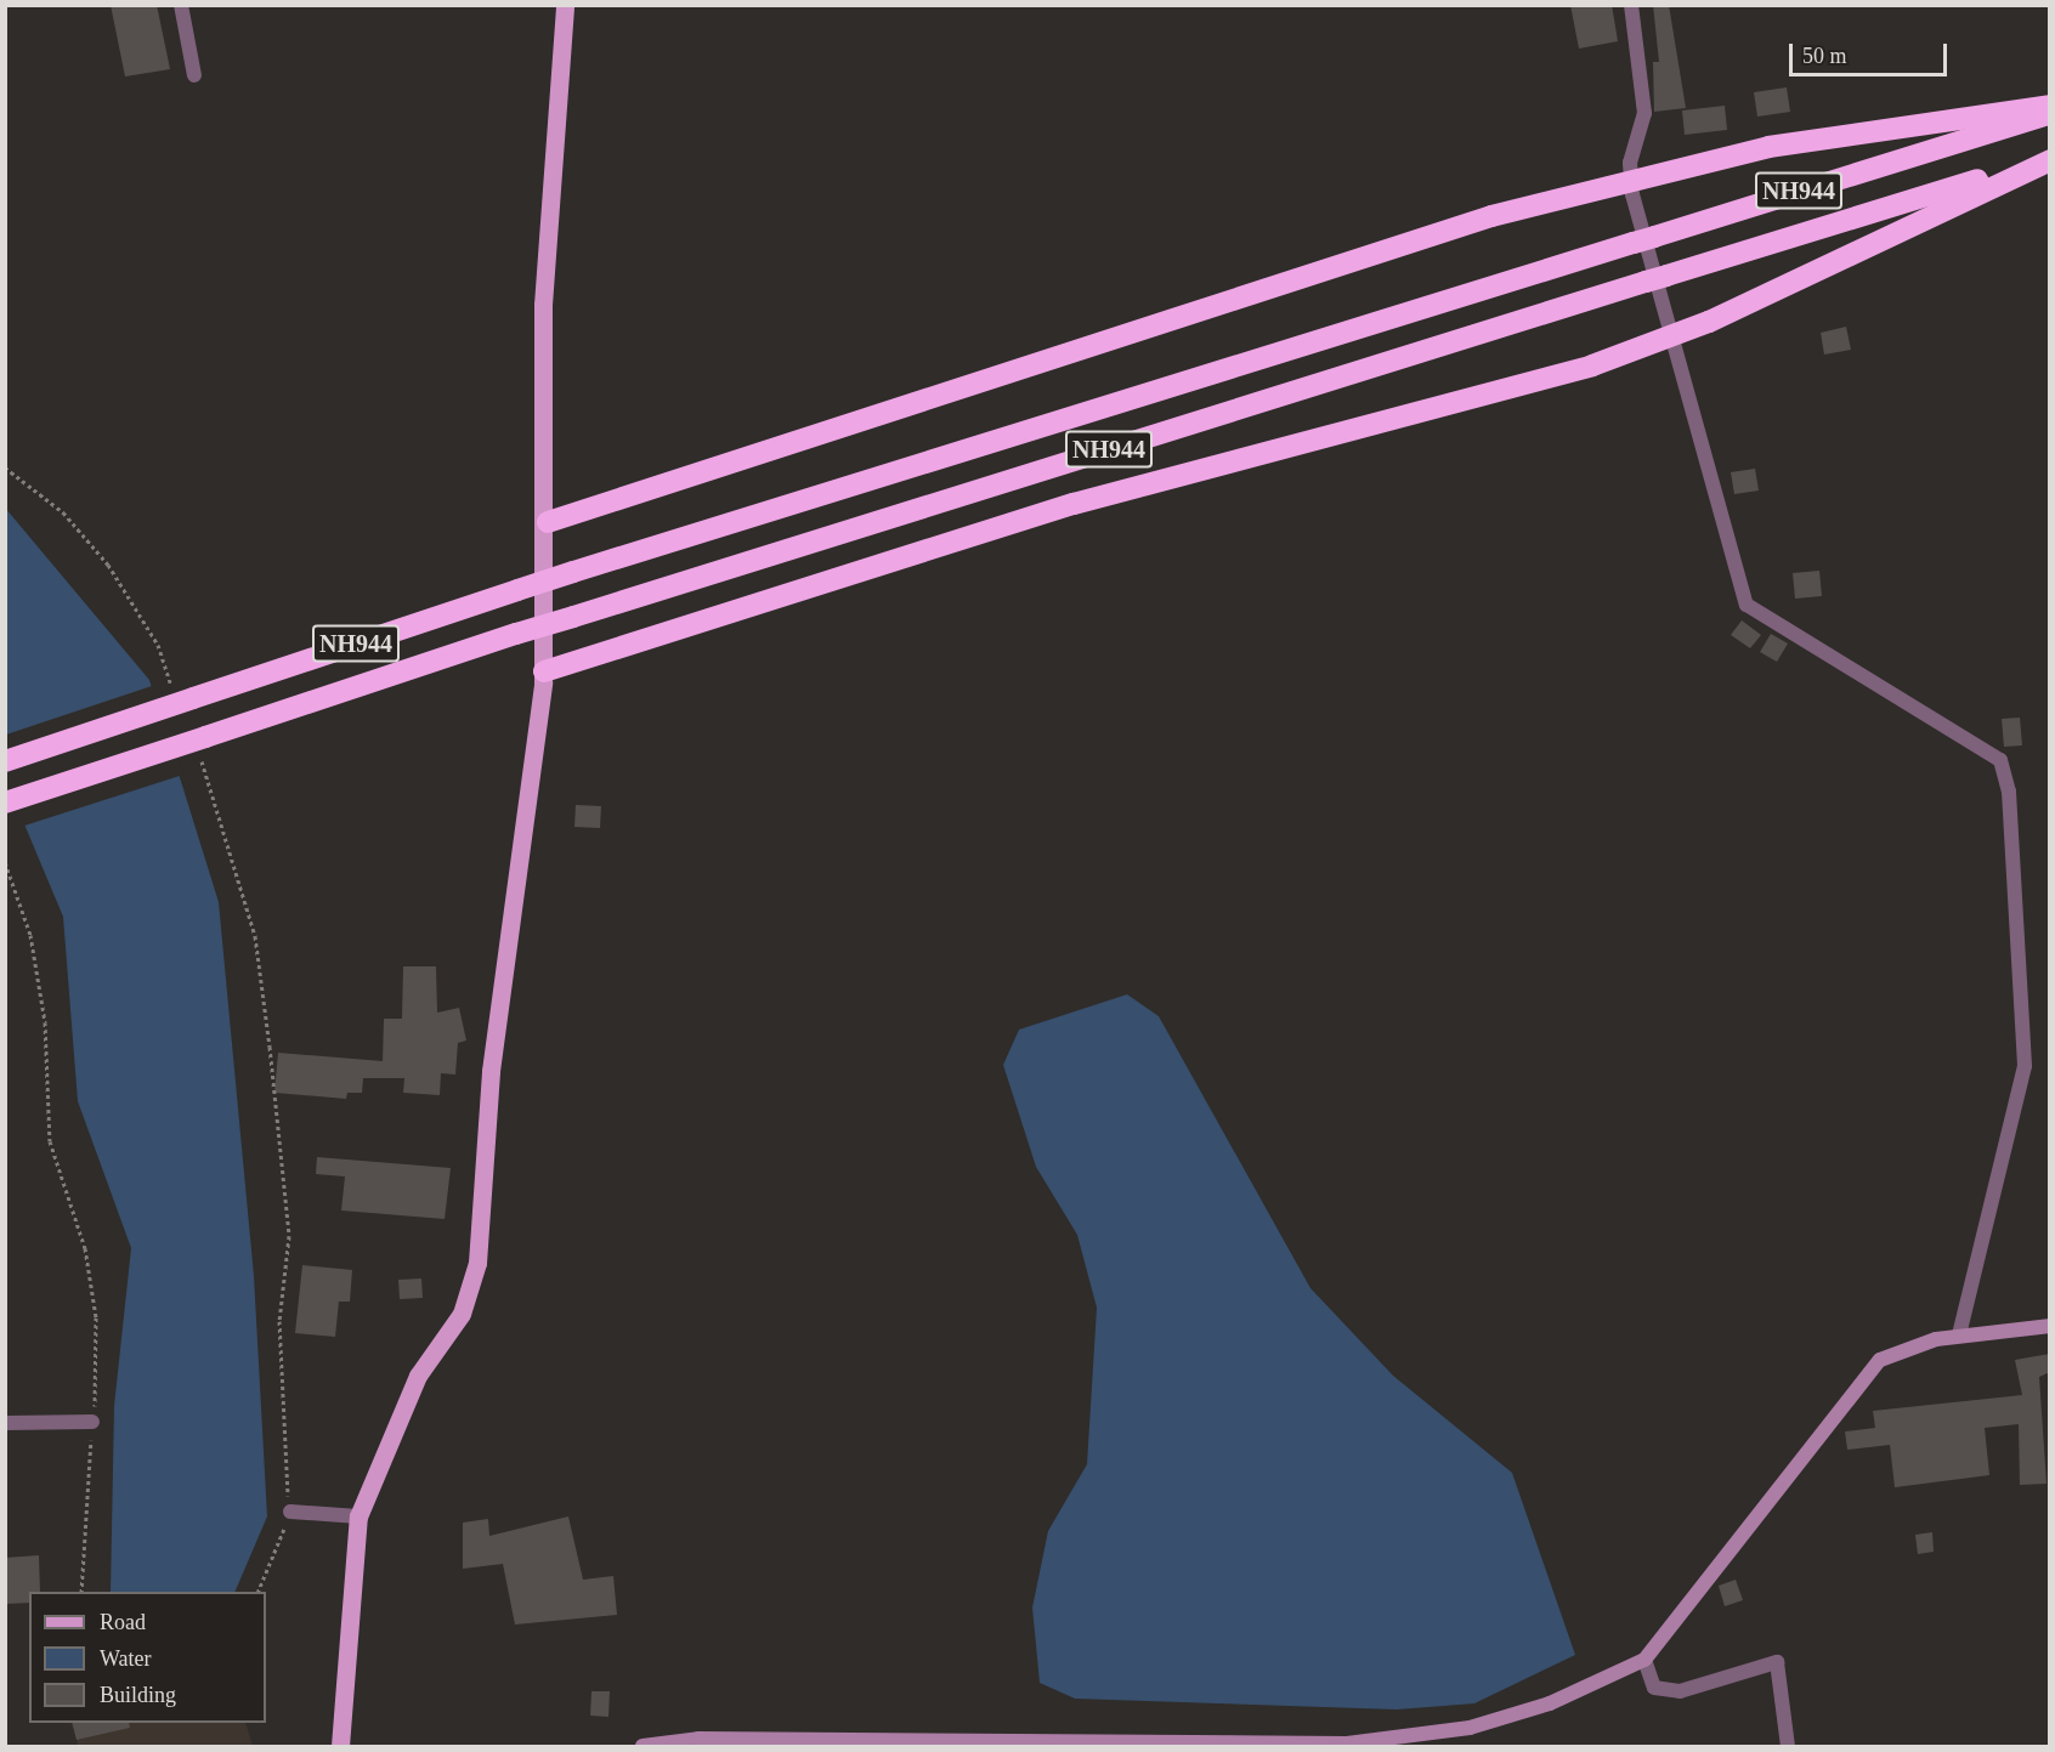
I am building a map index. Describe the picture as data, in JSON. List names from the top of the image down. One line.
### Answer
{"streets":{"highway":["NH944"]},"legend":["Road","Water","Building"],"scale_bar":"50 m"}
